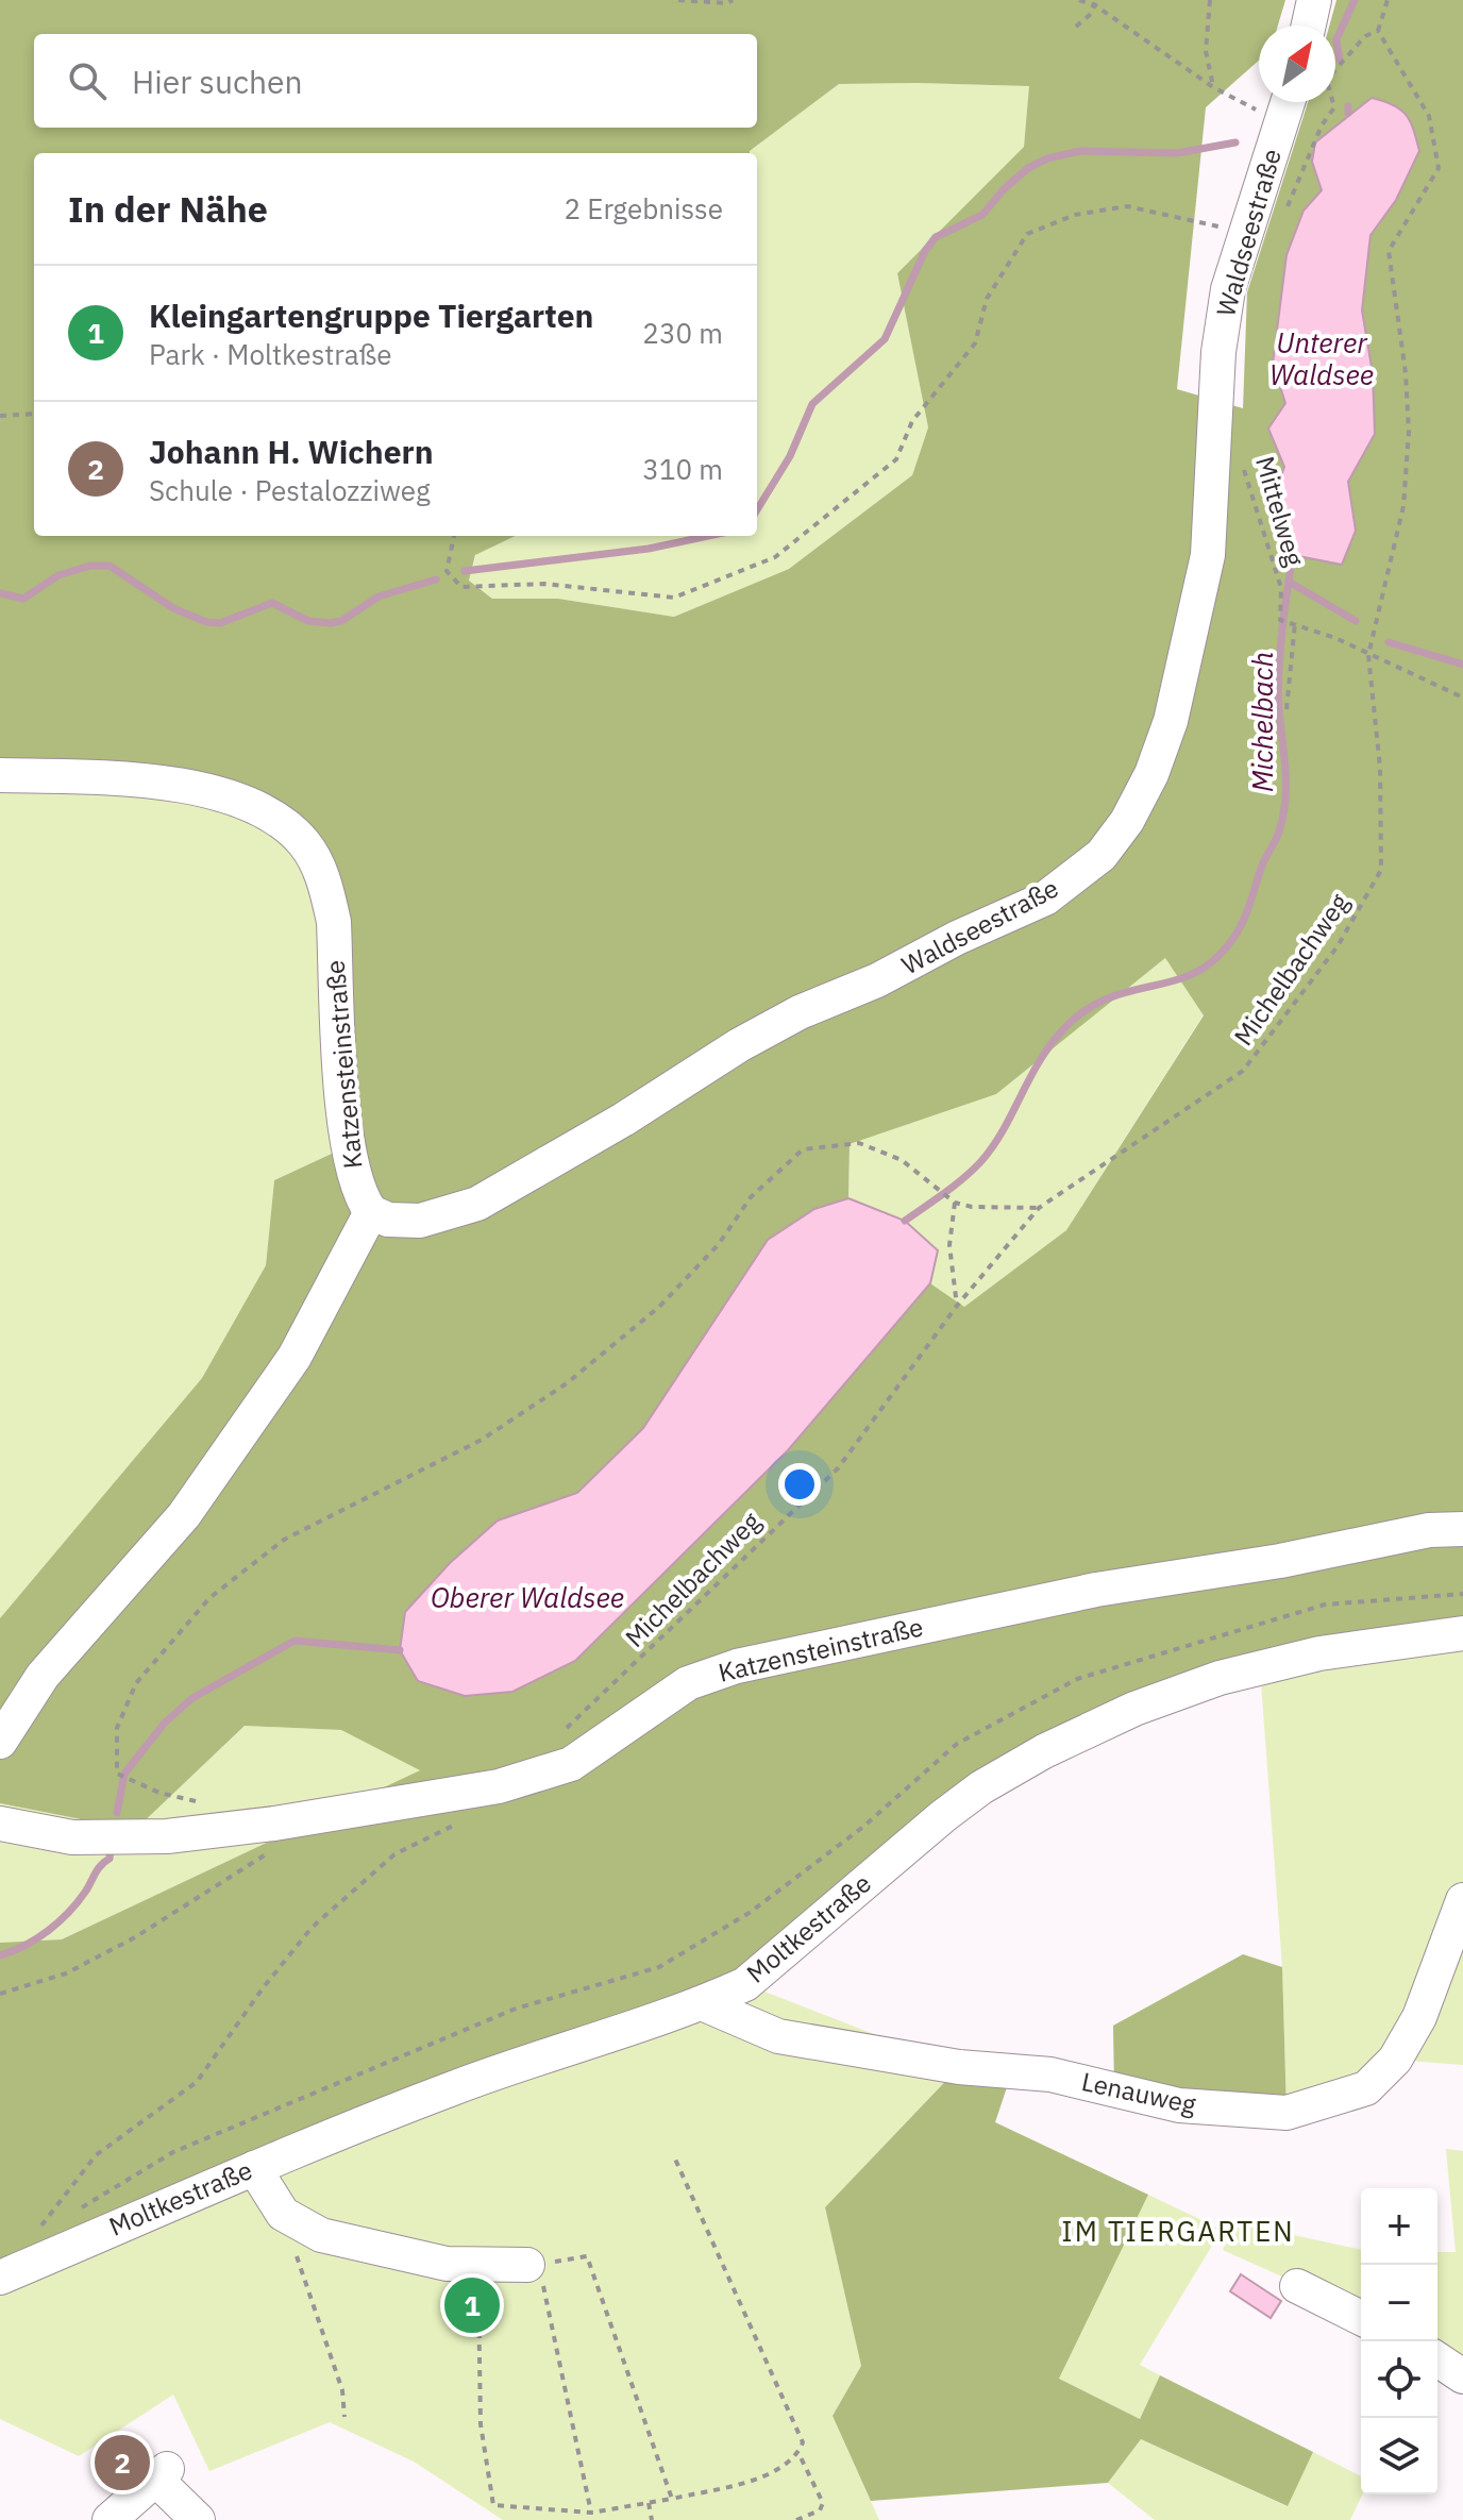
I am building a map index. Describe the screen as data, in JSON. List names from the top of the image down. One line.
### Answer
{"streets":{"street":["Waldseestraße","Katzensteinstraße","Moltkestraße","Lenauweg"],"path":["Mittelweg","Michelbachweg"]},"crossings":[["Waldseestraße","Katzensteinstraße"],["Moltkestraße","Lenauweg"]],"districts":["IM TIERGARTEN"],"water":["Unterer Waldsee","Michelbach","Oberer Waldsee"],"north":"top right","page":{"search":"Hier suchen","heading":["In der Nähe","2 Ergebnisse"],"list":[{"mark":"1","name":"Kleingartengruppe Tiergarten","note":"Park · Moltkestraße","value":"230 m"},{"mark":"2","name":"Johann H. Wichern","note":"Schule · Pestalozziweg","value":"310 m"}],"map_buttons":["+","−"],"pins":["1","2"]}}
